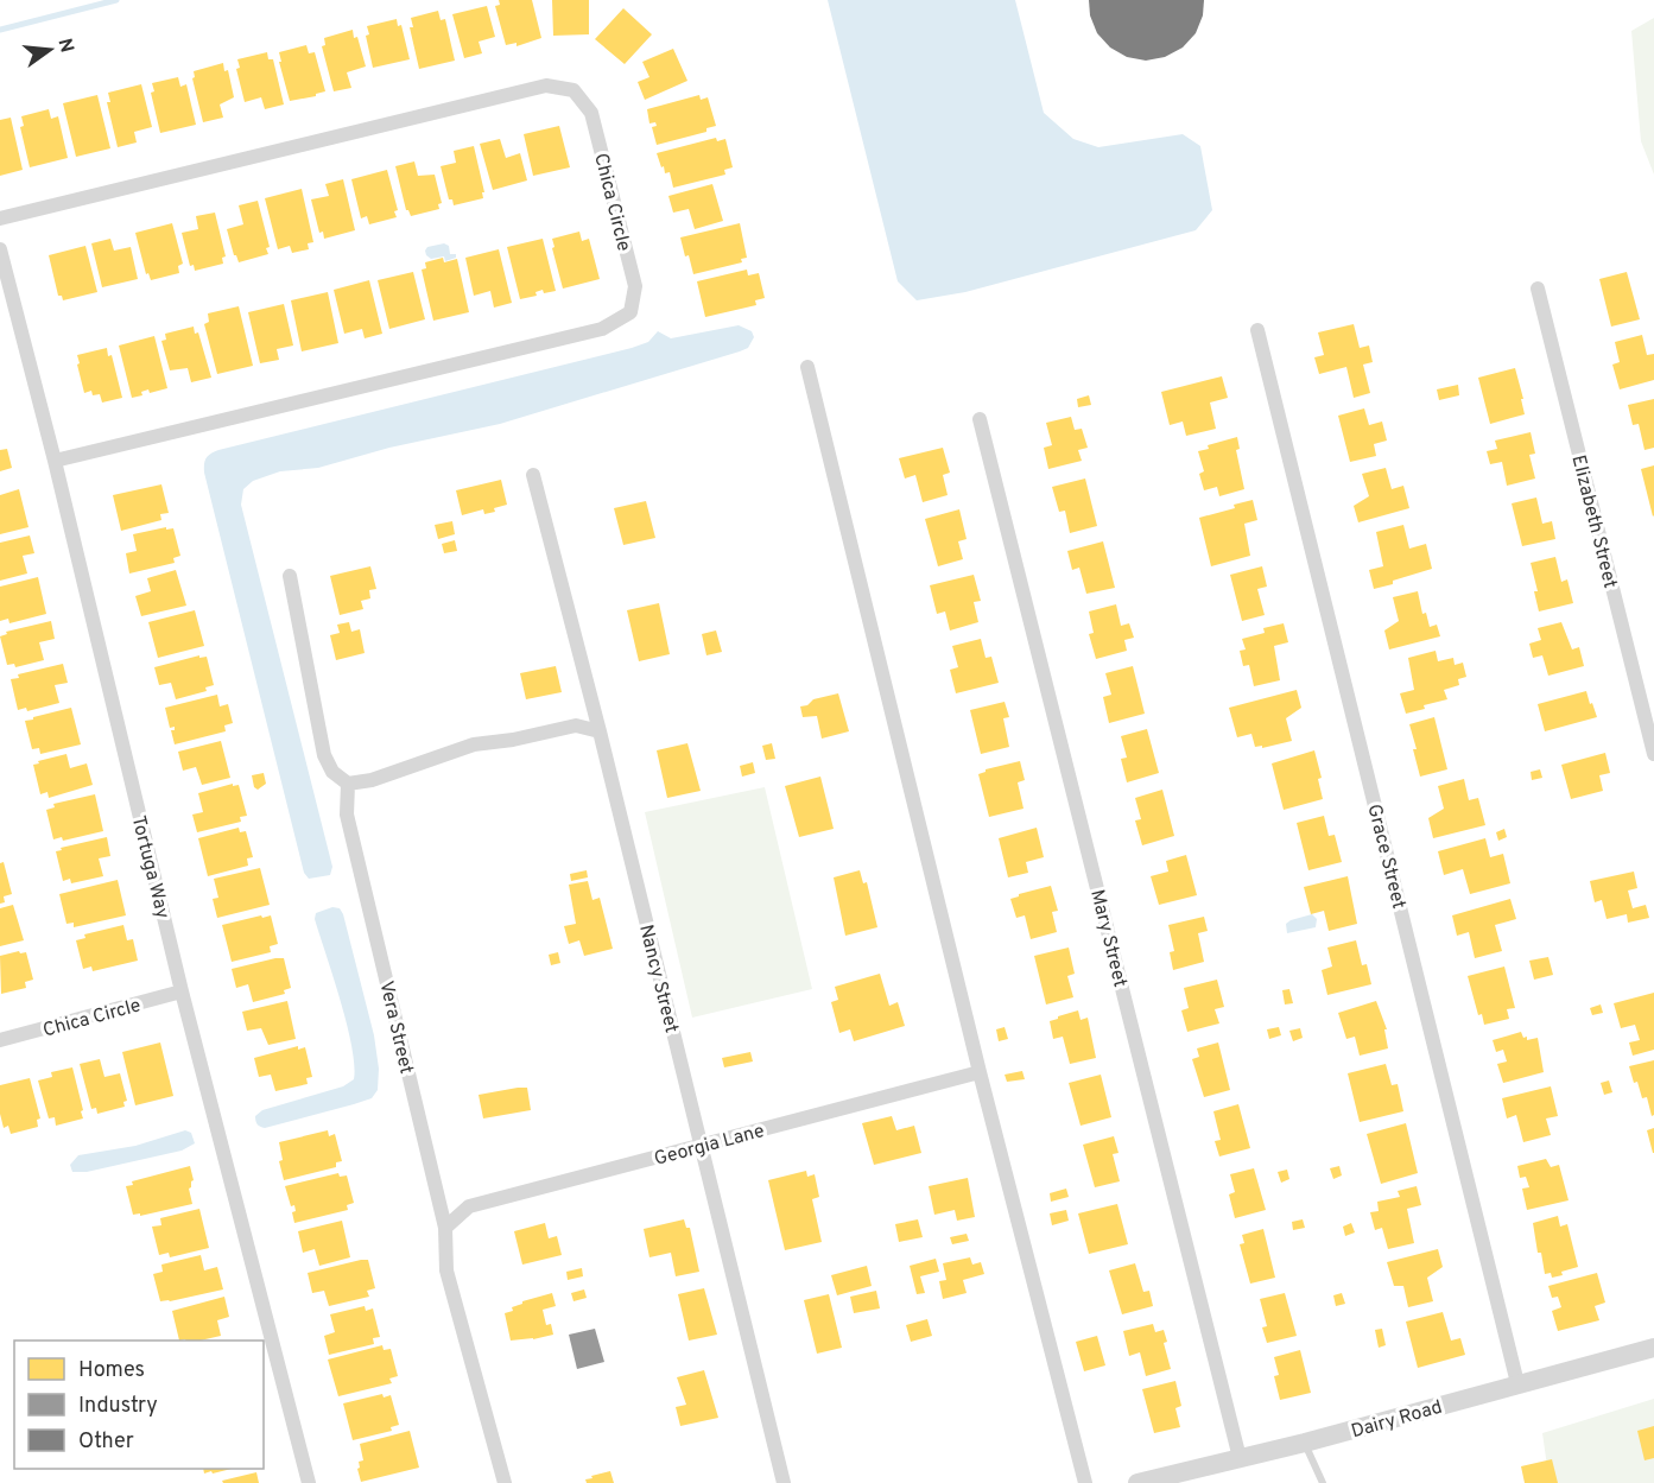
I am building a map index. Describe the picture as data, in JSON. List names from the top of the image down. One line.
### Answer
{"streets":{"street":["Chica Circle","Elizabeth Street","Grace Street","Tortuga Way","Mary Street","Nancy Street","Vera Street","Georgia Lane","Dairy Road"]},"crossings":[["Chica Circle","Tortuga Way"],["Grace Street","Dairy Road"],["Mary Street","Dairy Road"],["Nancy Street","Georgia Lane"],["Vera Street","Georgia Lane"]],"legend":["Homes","Industry","Other"],"north":"right"}
